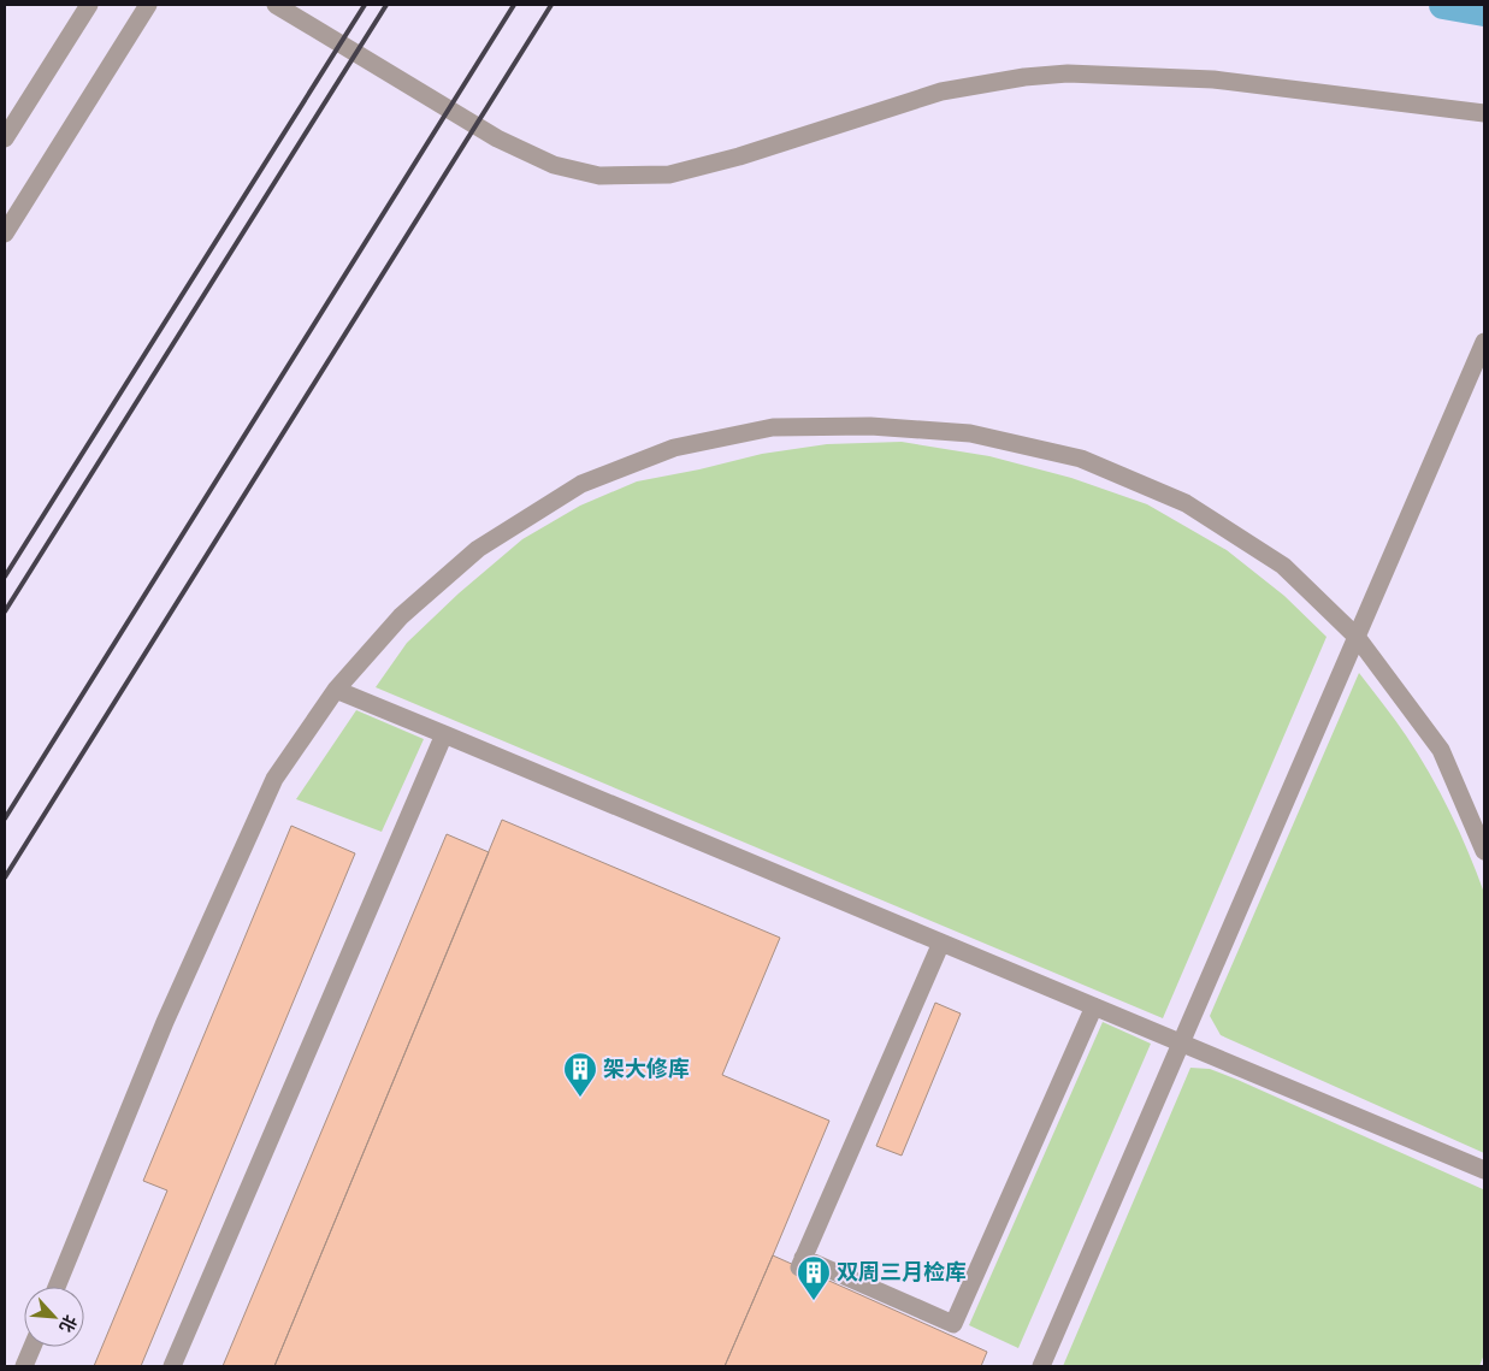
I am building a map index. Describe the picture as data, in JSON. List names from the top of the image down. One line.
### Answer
{"places":{"building":["架大修库","双周三月检库"]},"north":"bottom right"}
